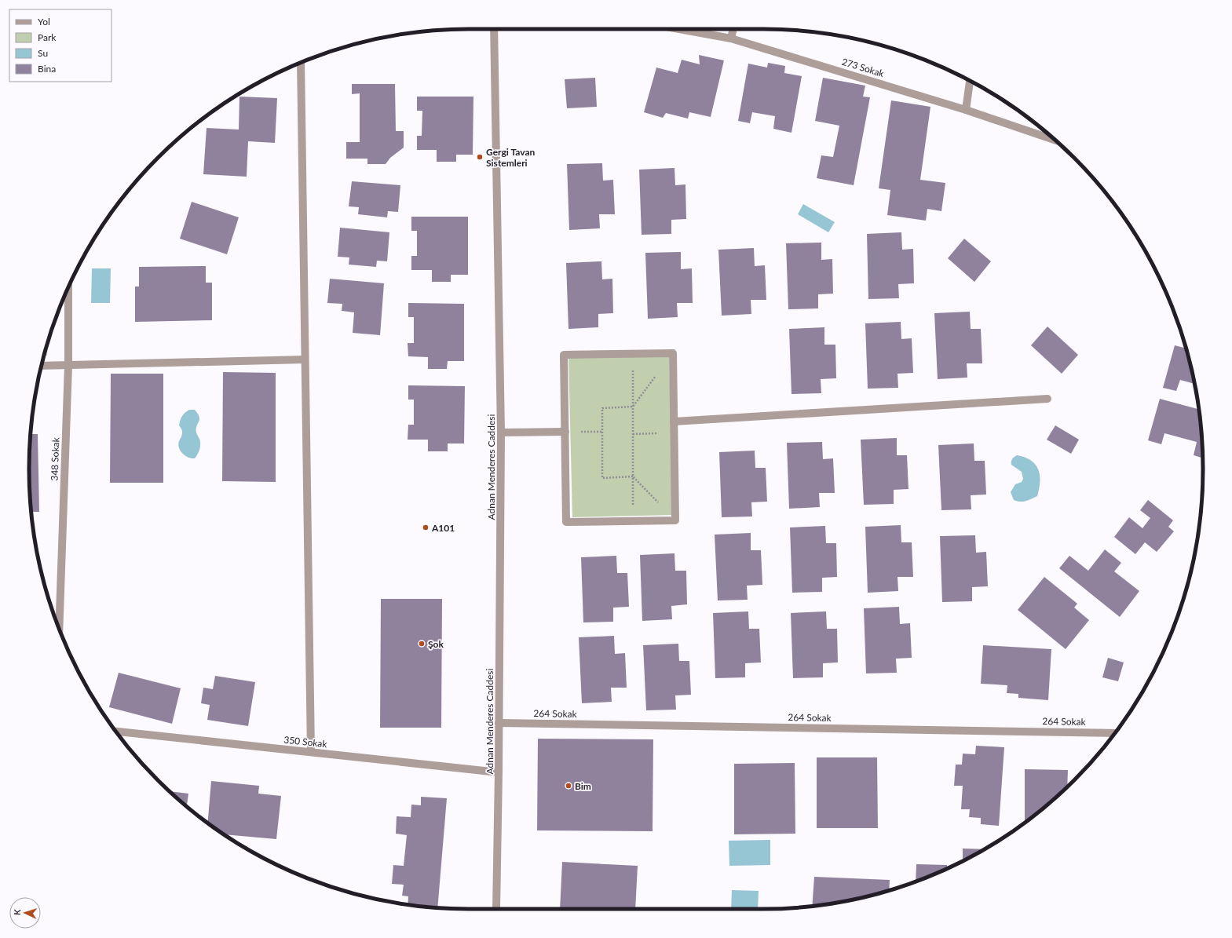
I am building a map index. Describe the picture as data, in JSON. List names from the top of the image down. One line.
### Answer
{"streets":{"street":["273 Sokak","348 Sokak","Adnan Menderes Caddesi","264 Sokak","350 Sokak"]},"crossings":[["Adnan Menderes Caddesi","264 Sokak"],["Adnan Menderes Caddesi","350 Sokak"]],"places":["Gergi Tavan Sistemleri","A101","Şok","Bim"],"legend":["Yol","Park","Su","Bina"],"north":"left"}
